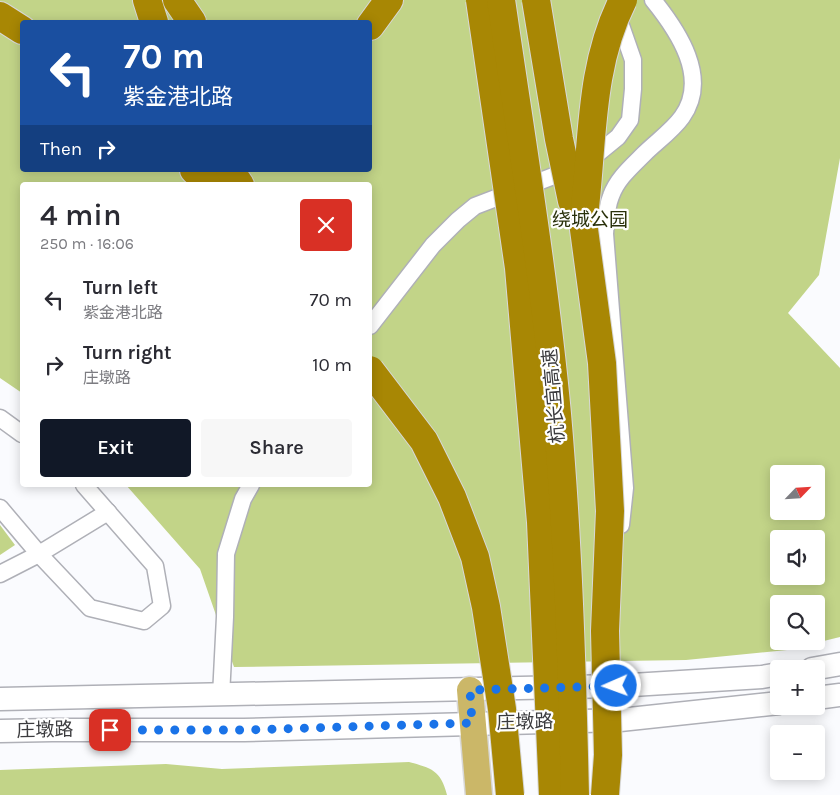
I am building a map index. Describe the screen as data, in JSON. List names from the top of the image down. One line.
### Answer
{"streets":{"highway":["杭长宜高速"],"main road":["庄墩路"]},"parks":["绕城公园"],"north":"top right","page":{"turn":["70 m","紫金港北路"],"then":"Then","heading":["4 min","250 m · 16:06"],"list":[{"name":"Turn left","note":"紫金港北路","value":"70 m"},{"name":"Turn right","note":"庄墩路","value":"10 m"}],"buttons":["Exit","Share"],"map_buttons":["+","−"]}}
